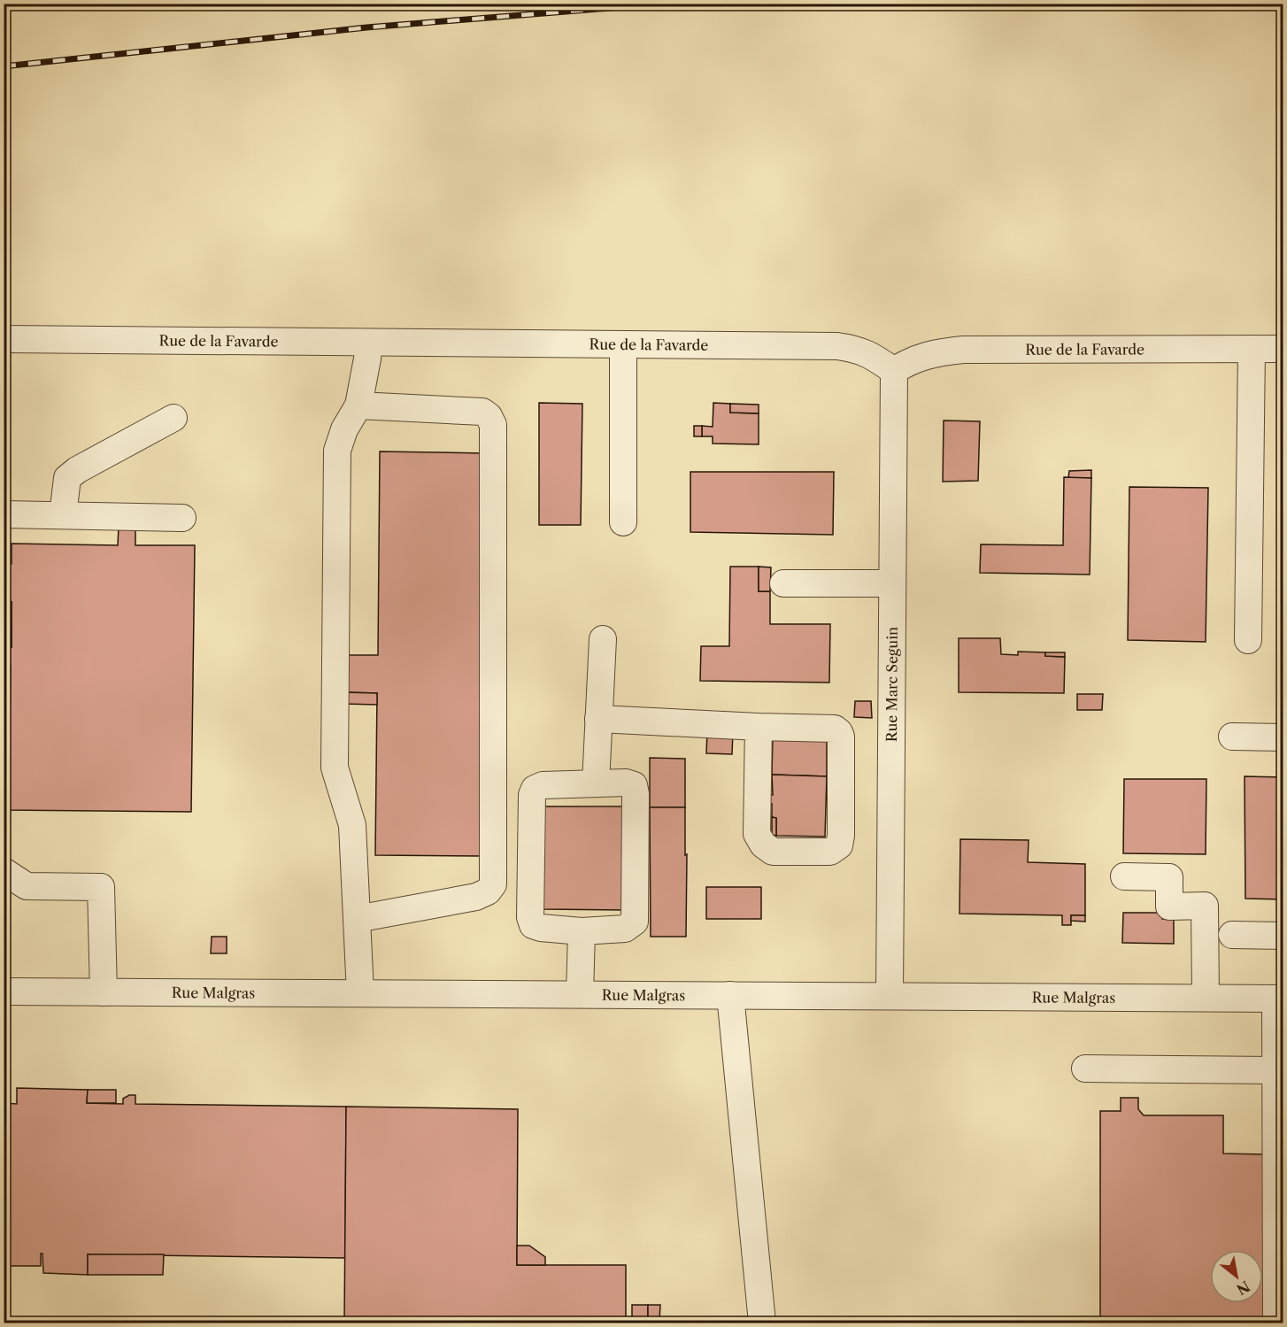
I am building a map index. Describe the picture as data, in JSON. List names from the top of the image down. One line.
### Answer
{"streets":{"street":["Rue de la Favarde","Rue Marc Seguin","Rue Malgras"]},"crossings":[["Rue de la Favarde","Rue Marc Seguin"],["Rue Marc Seguin","Rue Malgras"]],"north":"bottom right"}
